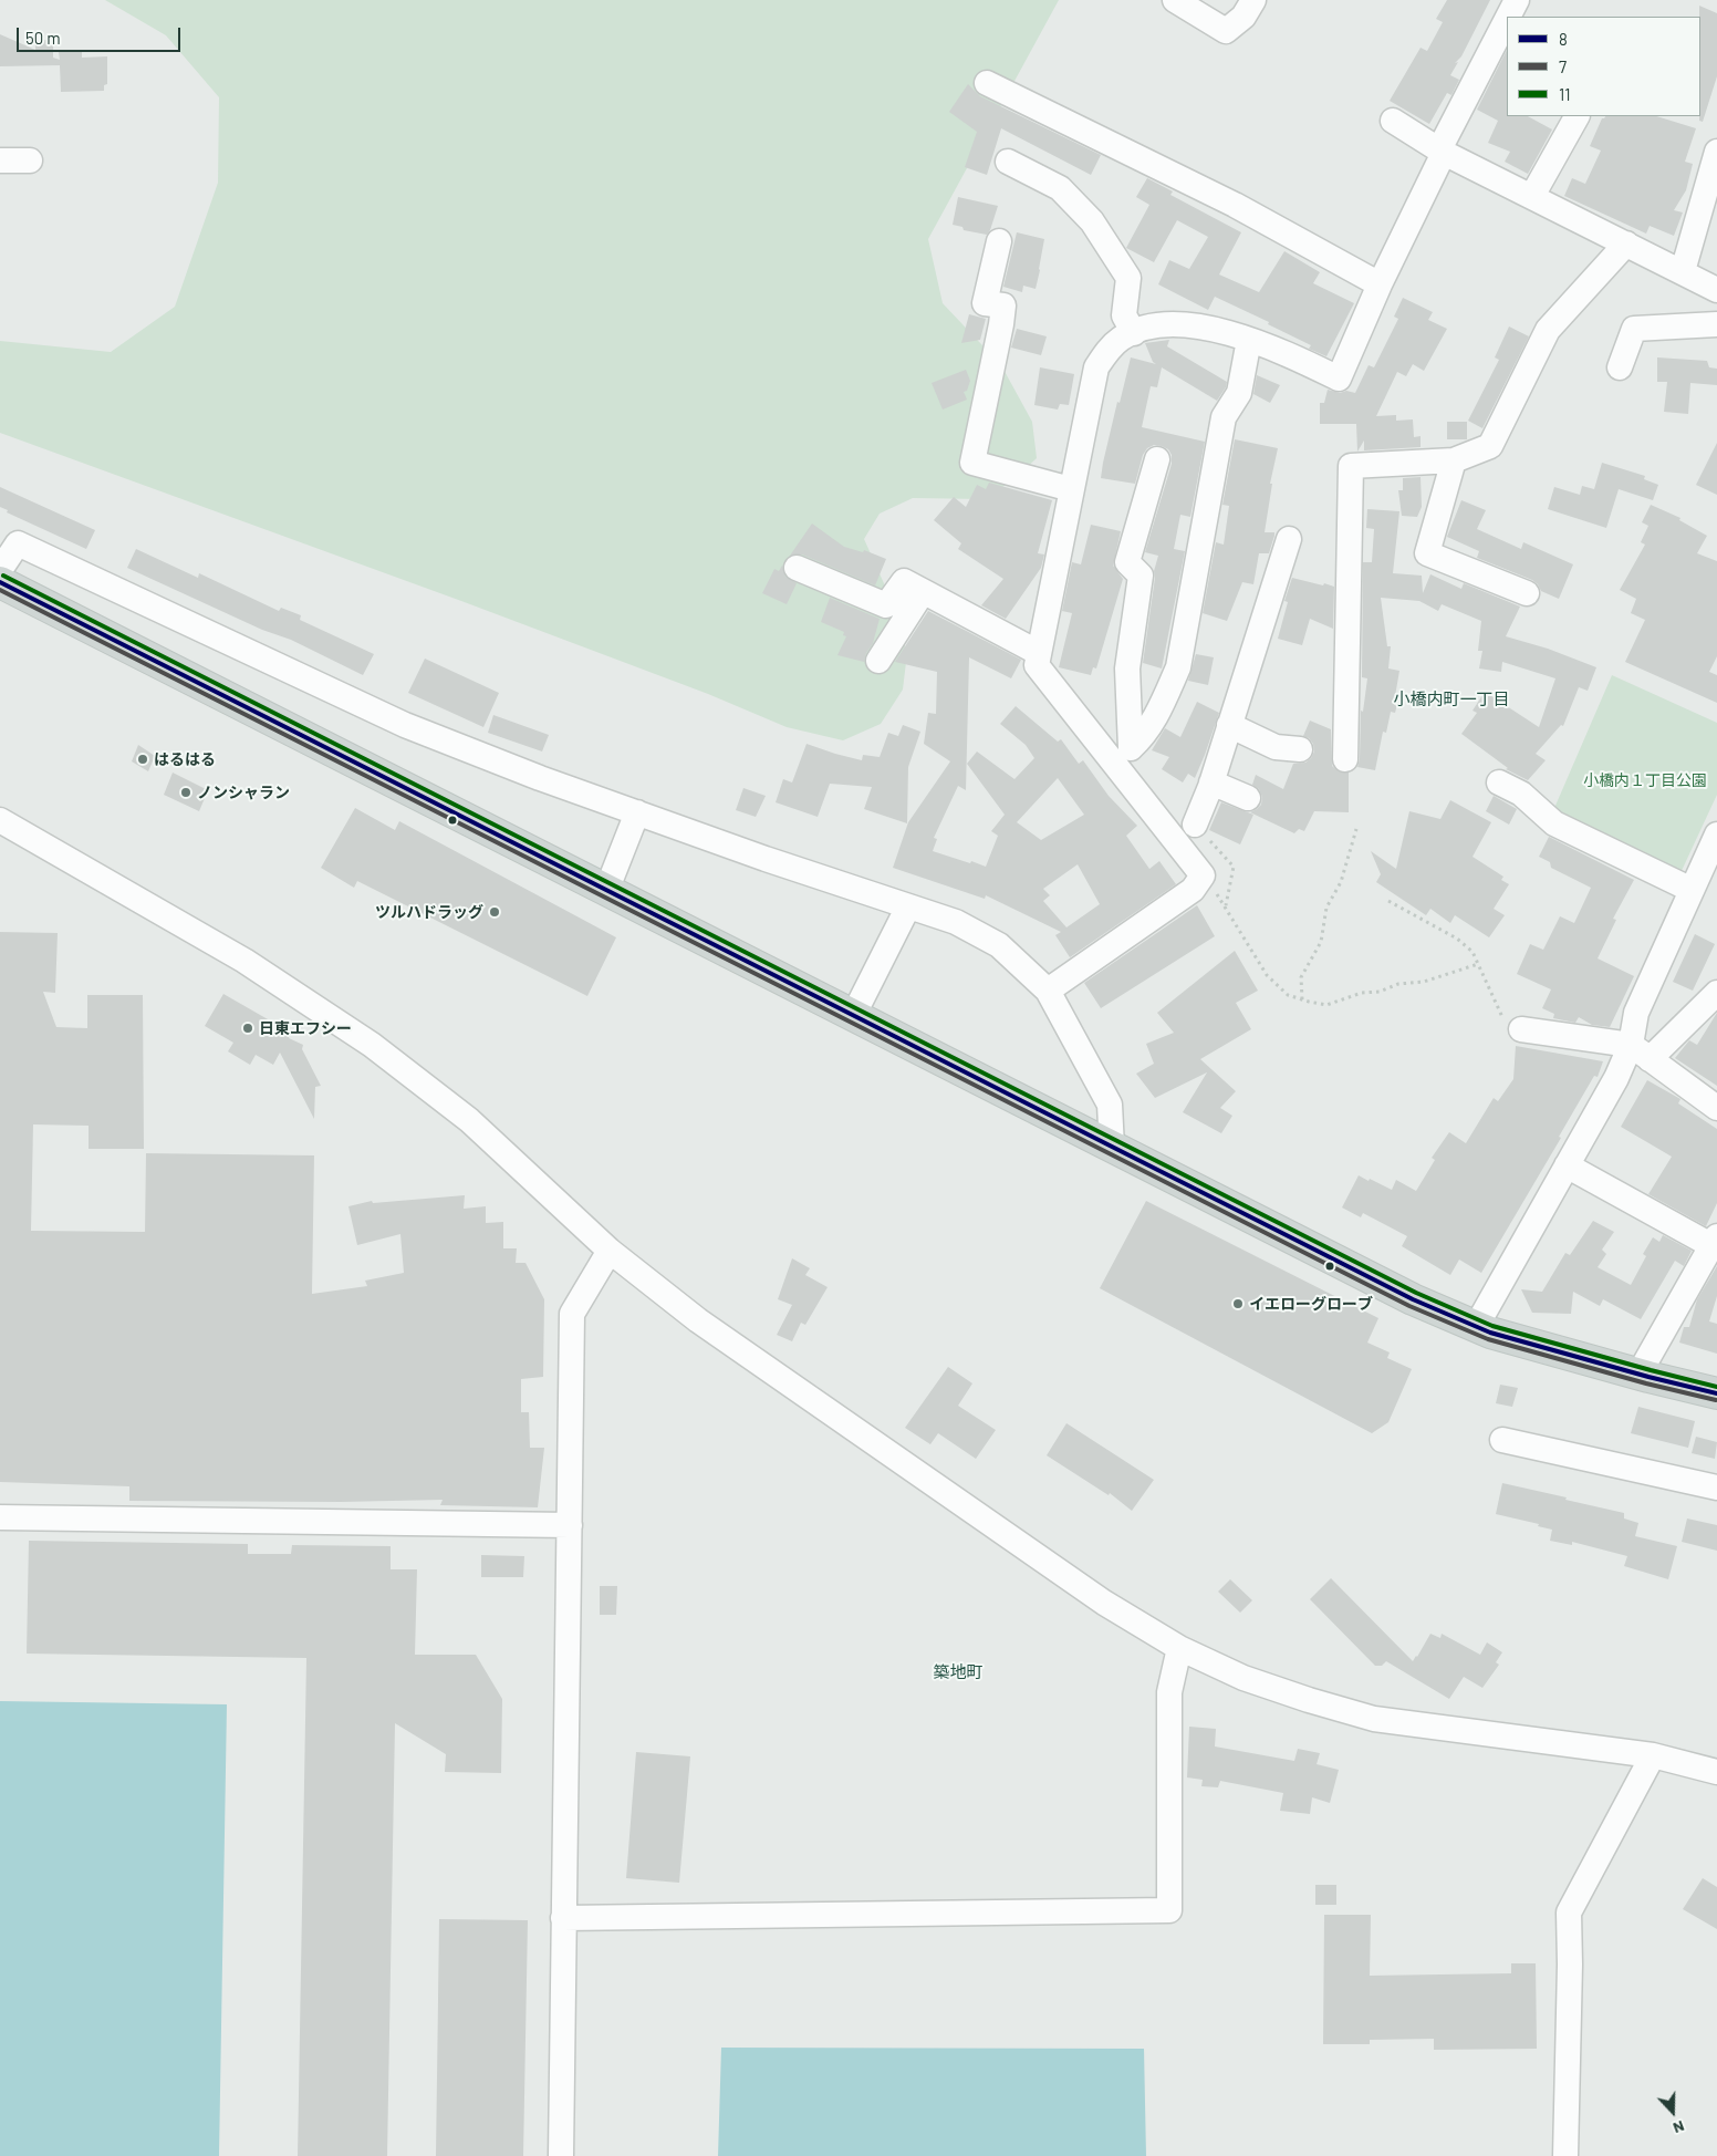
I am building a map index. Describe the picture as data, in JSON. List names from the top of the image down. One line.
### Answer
{"districts":["小橋内町一丁目","築地町"],"parks":["小橋内１丁目公園"],"places":["はるはる","ノンシャラン","ツルハドラッグ","日東エフシー","イエローグローブ"],"lines":["transit line 11","transit line 8","transit line 7"],"legend":["8","7","11"],"scale_bar":"50 m","north":"bottom"}
